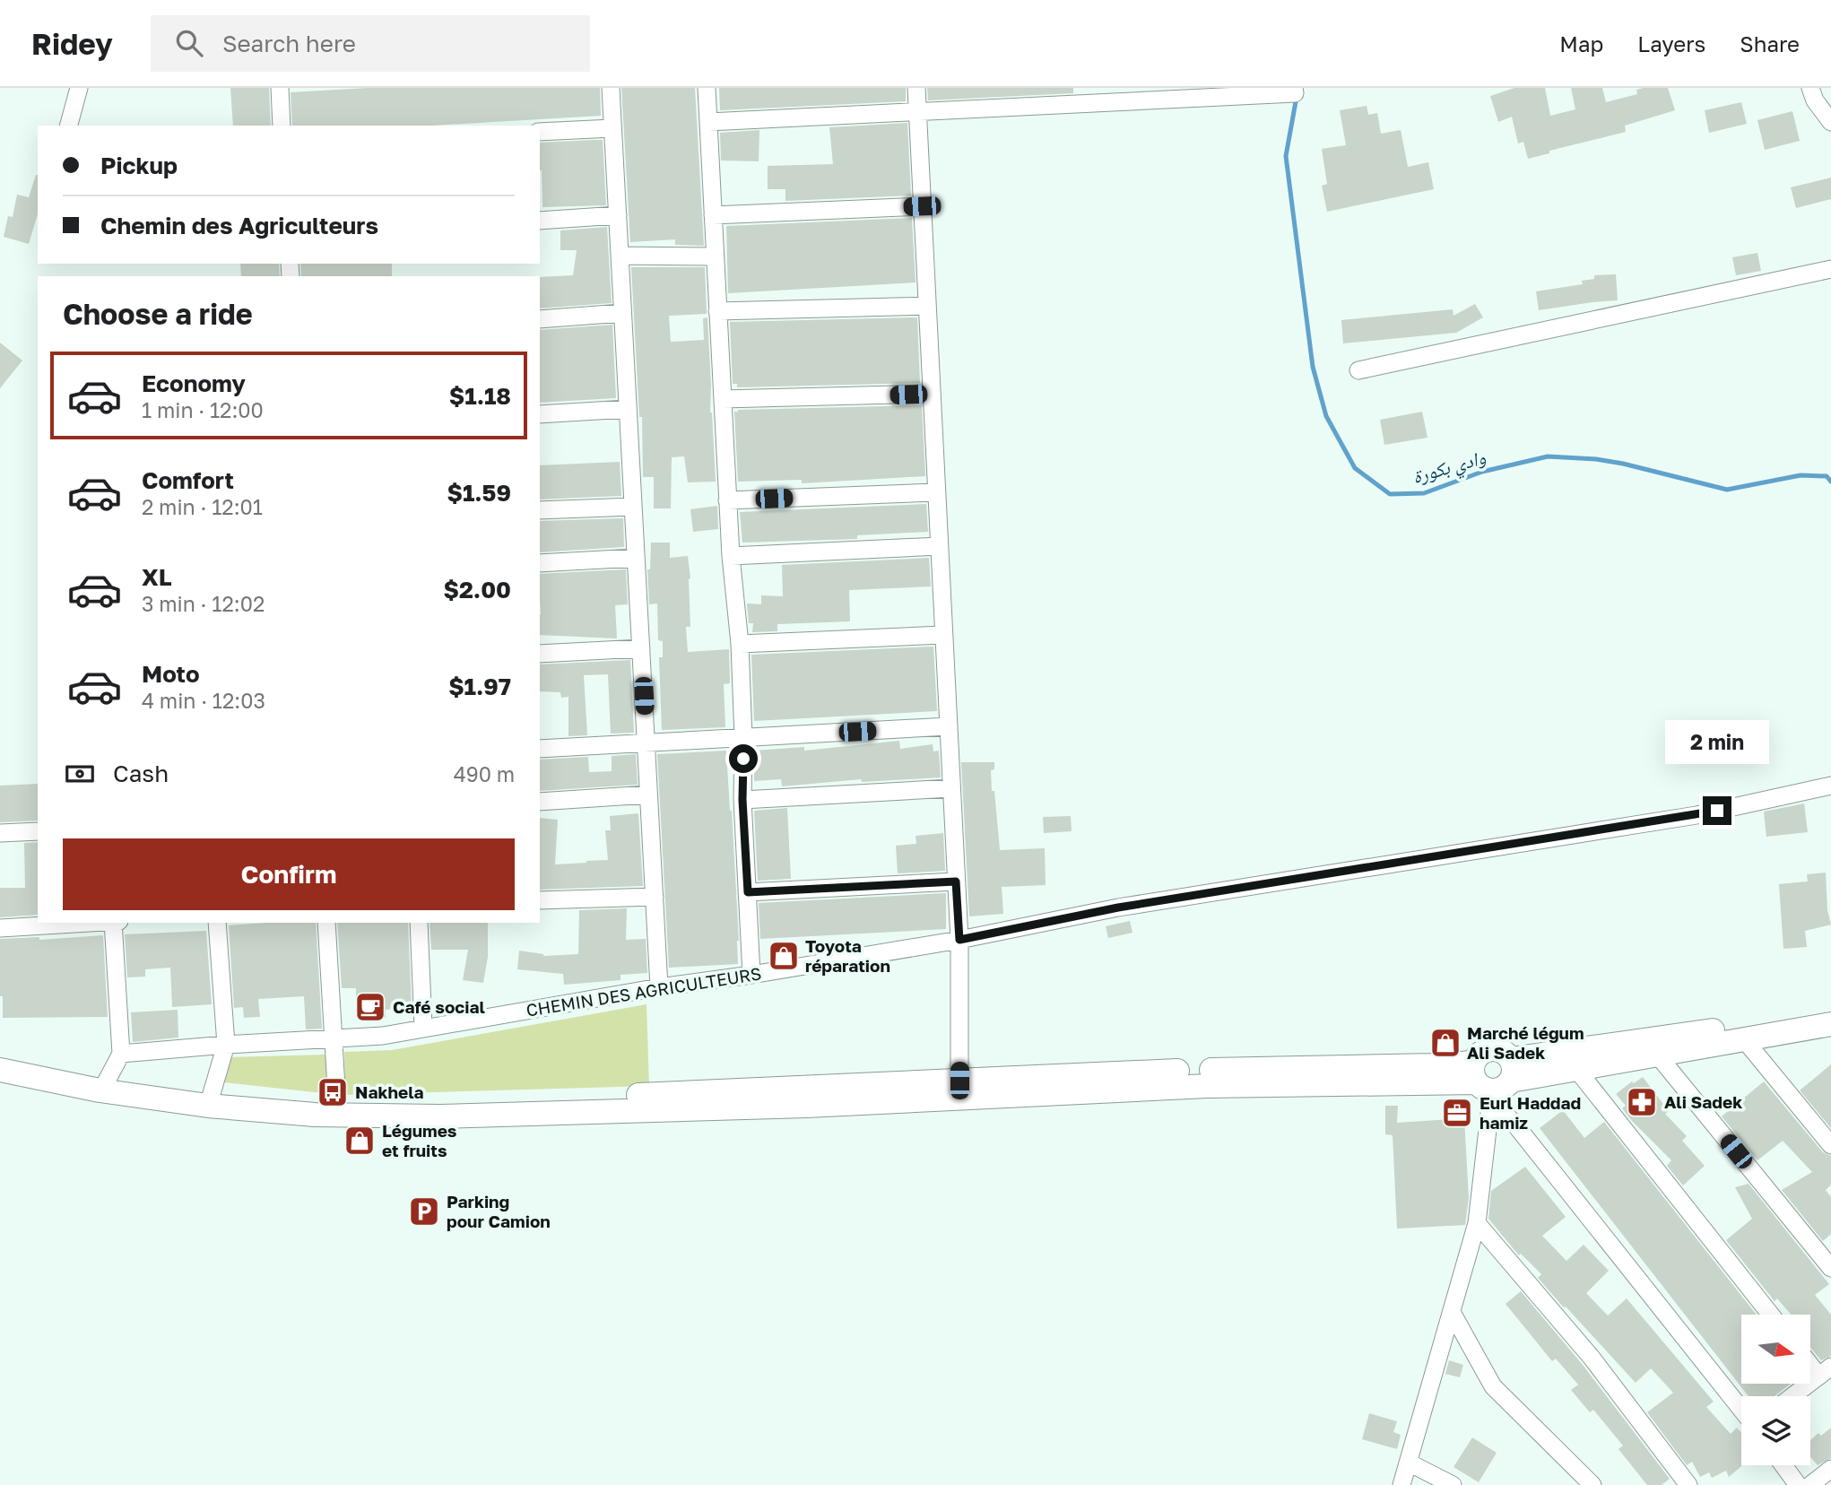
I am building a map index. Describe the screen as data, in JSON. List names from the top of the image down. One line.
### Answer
{"streets":{"street":["CHEMIN DES AGRICULTEURS"]},"water":["وادي بكورة"],"places":{"shop":["Toyota réparation","Marché légum Ali Sadek","Légumes et fruits"],"cafe":["Café social"],"bus stop":["Nakhela"],"pharmacy":["Ali Sadek"],"office":["Eurl Haddad hamiz"],"parking":["Parking pour Camion"]},"north":"right","page":{"header":"Ridey","search":"Search here","nav":["Map","Layers","Share"],"banner":["Pickup","Chemin des Agriculteurs"],"heading":"Choose a ride","list":[{"name":"Economy","note":"1 min · 12:00","value":"$1.18"},{"name":"Comfort","note":"2 min · 12:01","value":"$1.59"},{"name":"XL","note":"3 min · 12:02","value":"$2.00"},{"name":"Moto","note":"4 min · 12:03","value":"$1.97"}],"bubble":"2 min","pay":["Cash","490 m"],"buttons":"Confirm"}}
